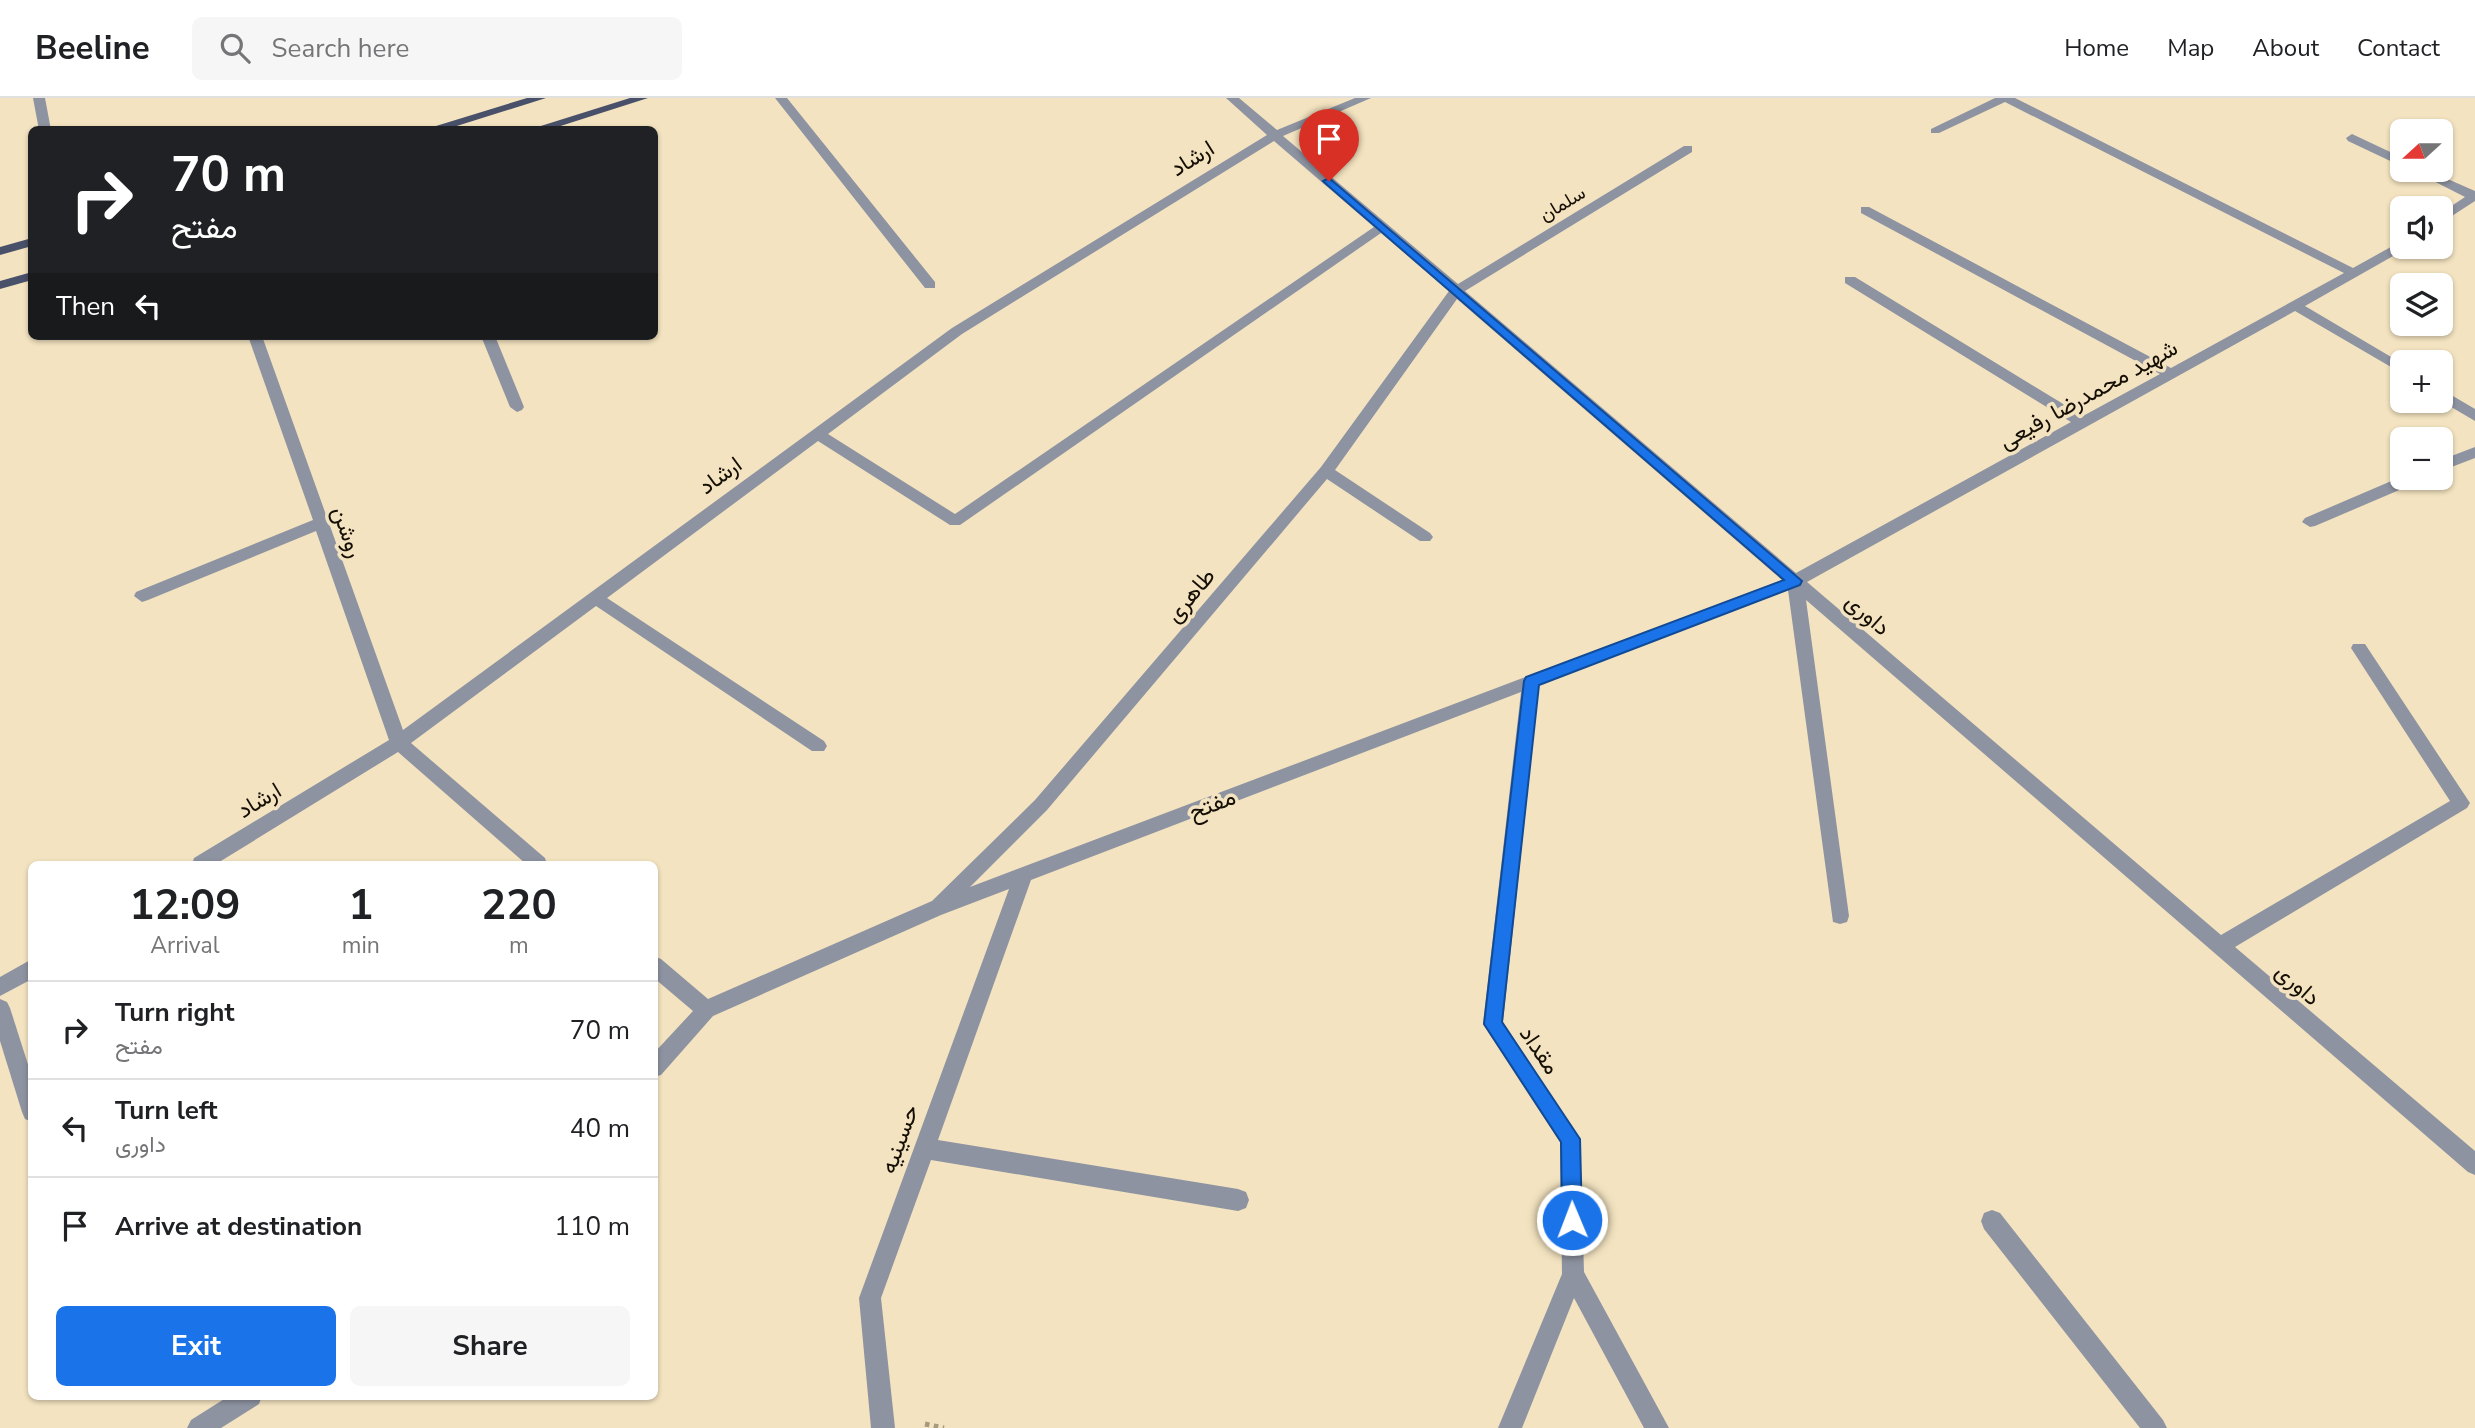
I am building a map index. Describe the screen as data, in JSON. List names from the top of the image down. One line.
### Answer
{"streets":{"street":["ارشاد","سلمان","شهید محمدرضا رفیعی","روشن","طاهری","داوری","مفتح","مقداد","حسینیه"]},"crossings":[["ارشاد","روشن"],["ارشاد","داوری"],["سلمان","طاهری"],["سلمان","داوری"],["شهید محمدرضا رفیعی","داوری"],["شهید محمدرضا رفیعی","مفتح"],["طاهری","داوری"],["طاهری","مفتح"],["داوری","مفتح"],["مفتح","مقداد"],["مفتح","حسینیه"]],"north":"left","page":{"header":"Beeline","search":"Search here","nav":["Home","Map","About","Contact"],"map_buttons":["+","−"],"turn":["70 m","مفتح"],"then":"Then","eta":["12:09","Arrival","1","min","220","m"],"list":[{"name":"Turn right","note":"مفتح","value":"70 m"},{"name":"Turn left","note":"داوری","value":"40 m"},{"name":"Arrive at destination","value":"110 m"}],"buttons":["Exit","Share"]}}
